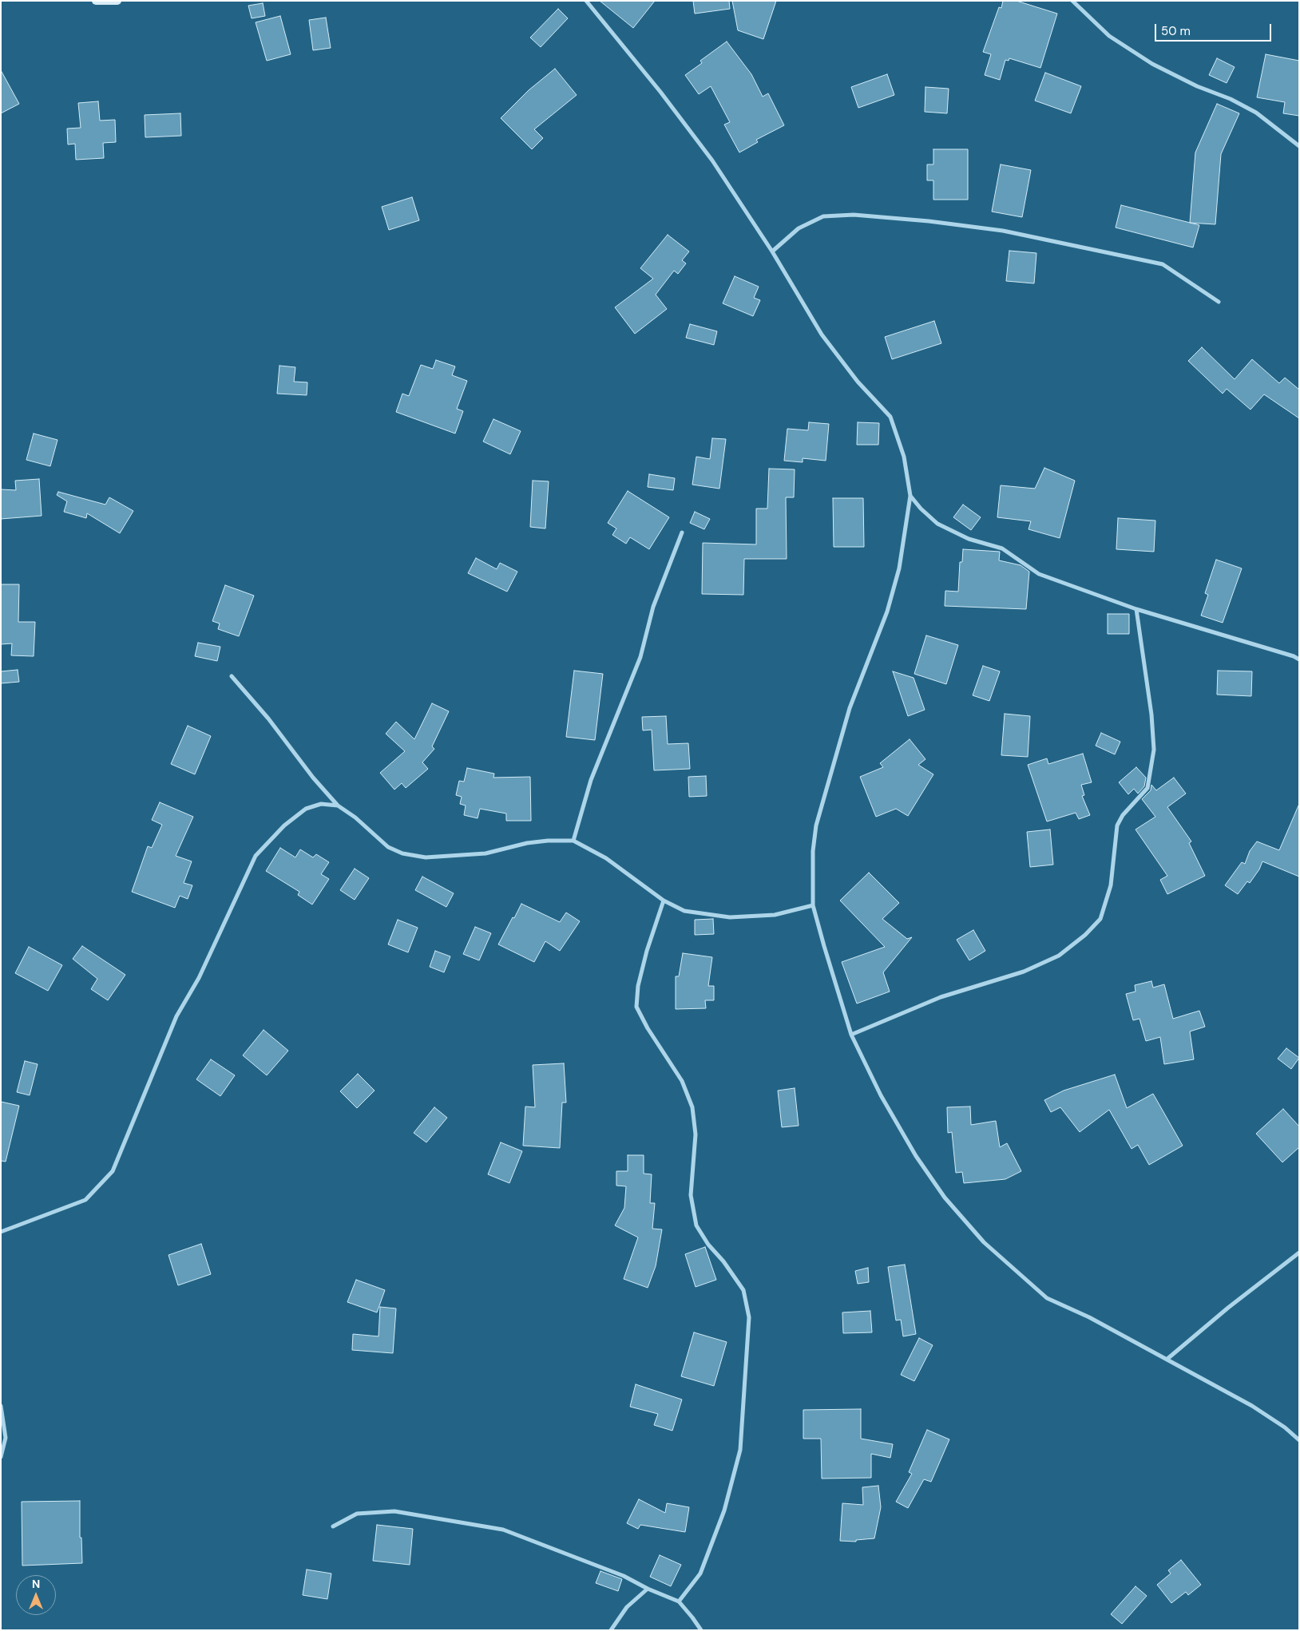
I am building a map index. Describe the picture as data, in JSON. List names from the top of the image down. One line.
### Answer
{"scale_bar":"50 m","north":"top"}
